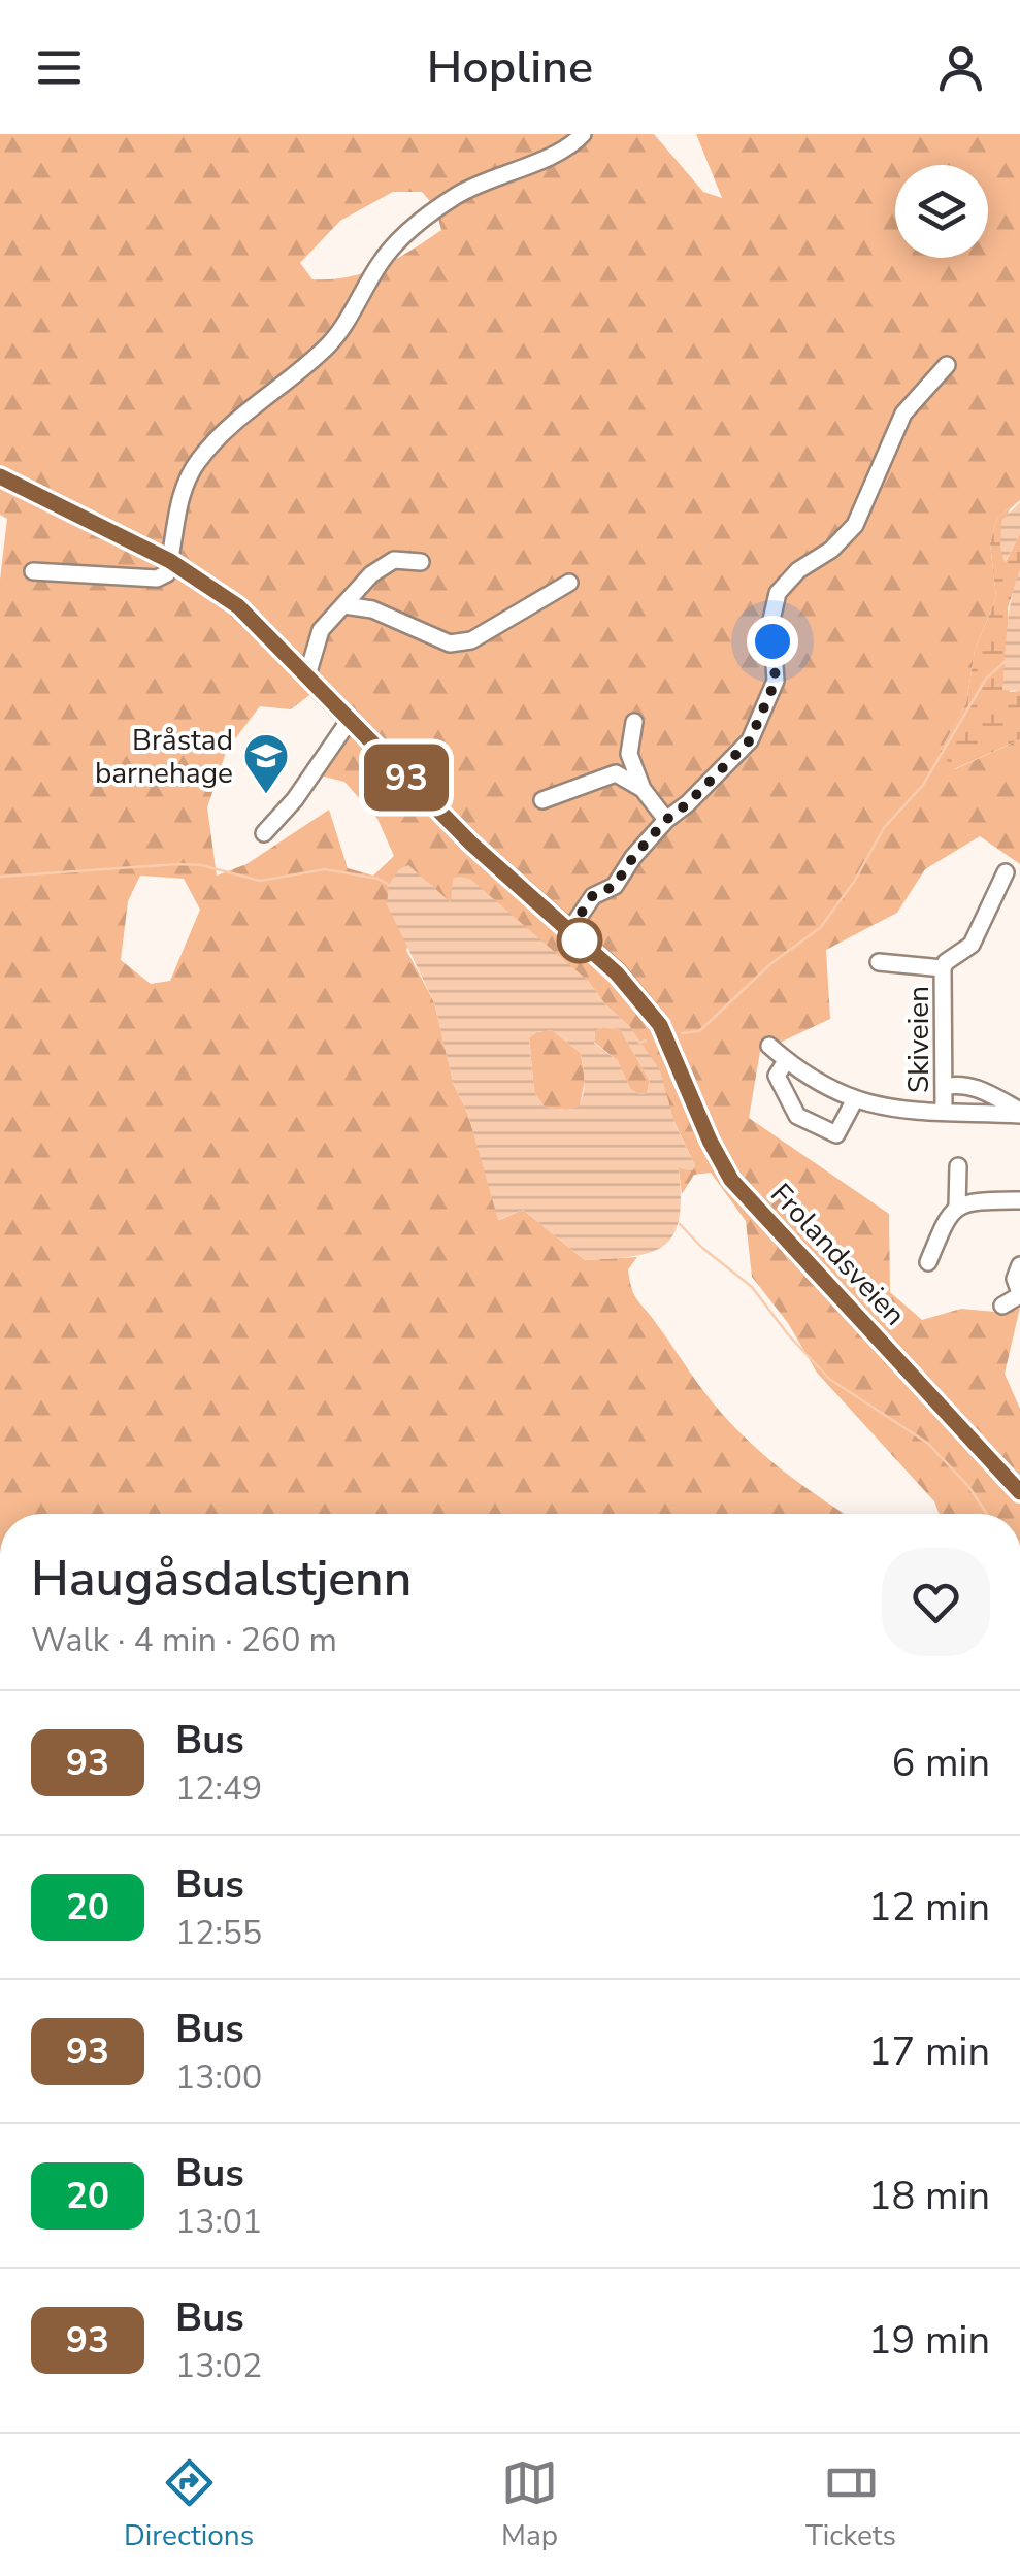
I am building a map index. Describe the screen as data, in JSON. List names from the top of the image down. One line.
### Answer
{"streets":{"main road":["Frolandsveien"],"street":["Skiveien"]},"places":{"school or university":["Bråstad barnehage"]},"lines":["bus line 93"],"page":{"header":"Hopline","on_map":"93","heading":["Haugåsdalstjenn","Walk · 4 min · 260 m"],"list":[{"mark":"93","name":"Bus","note":"12:49","value":"6 min"},{"mark":"20","name":"Bus","note":"12:55","value":"12 min"},{"mark":"93","name":"Bus","note":"13:00","value":"17 min"},{"mark":"20","name":"Bus","note":"13:01","value":"18 min"},{"mark":"93","name":"Bus","note":"13:02","value":"19 min"}],"tabs":["Directions","Map","Tickets"]}}
